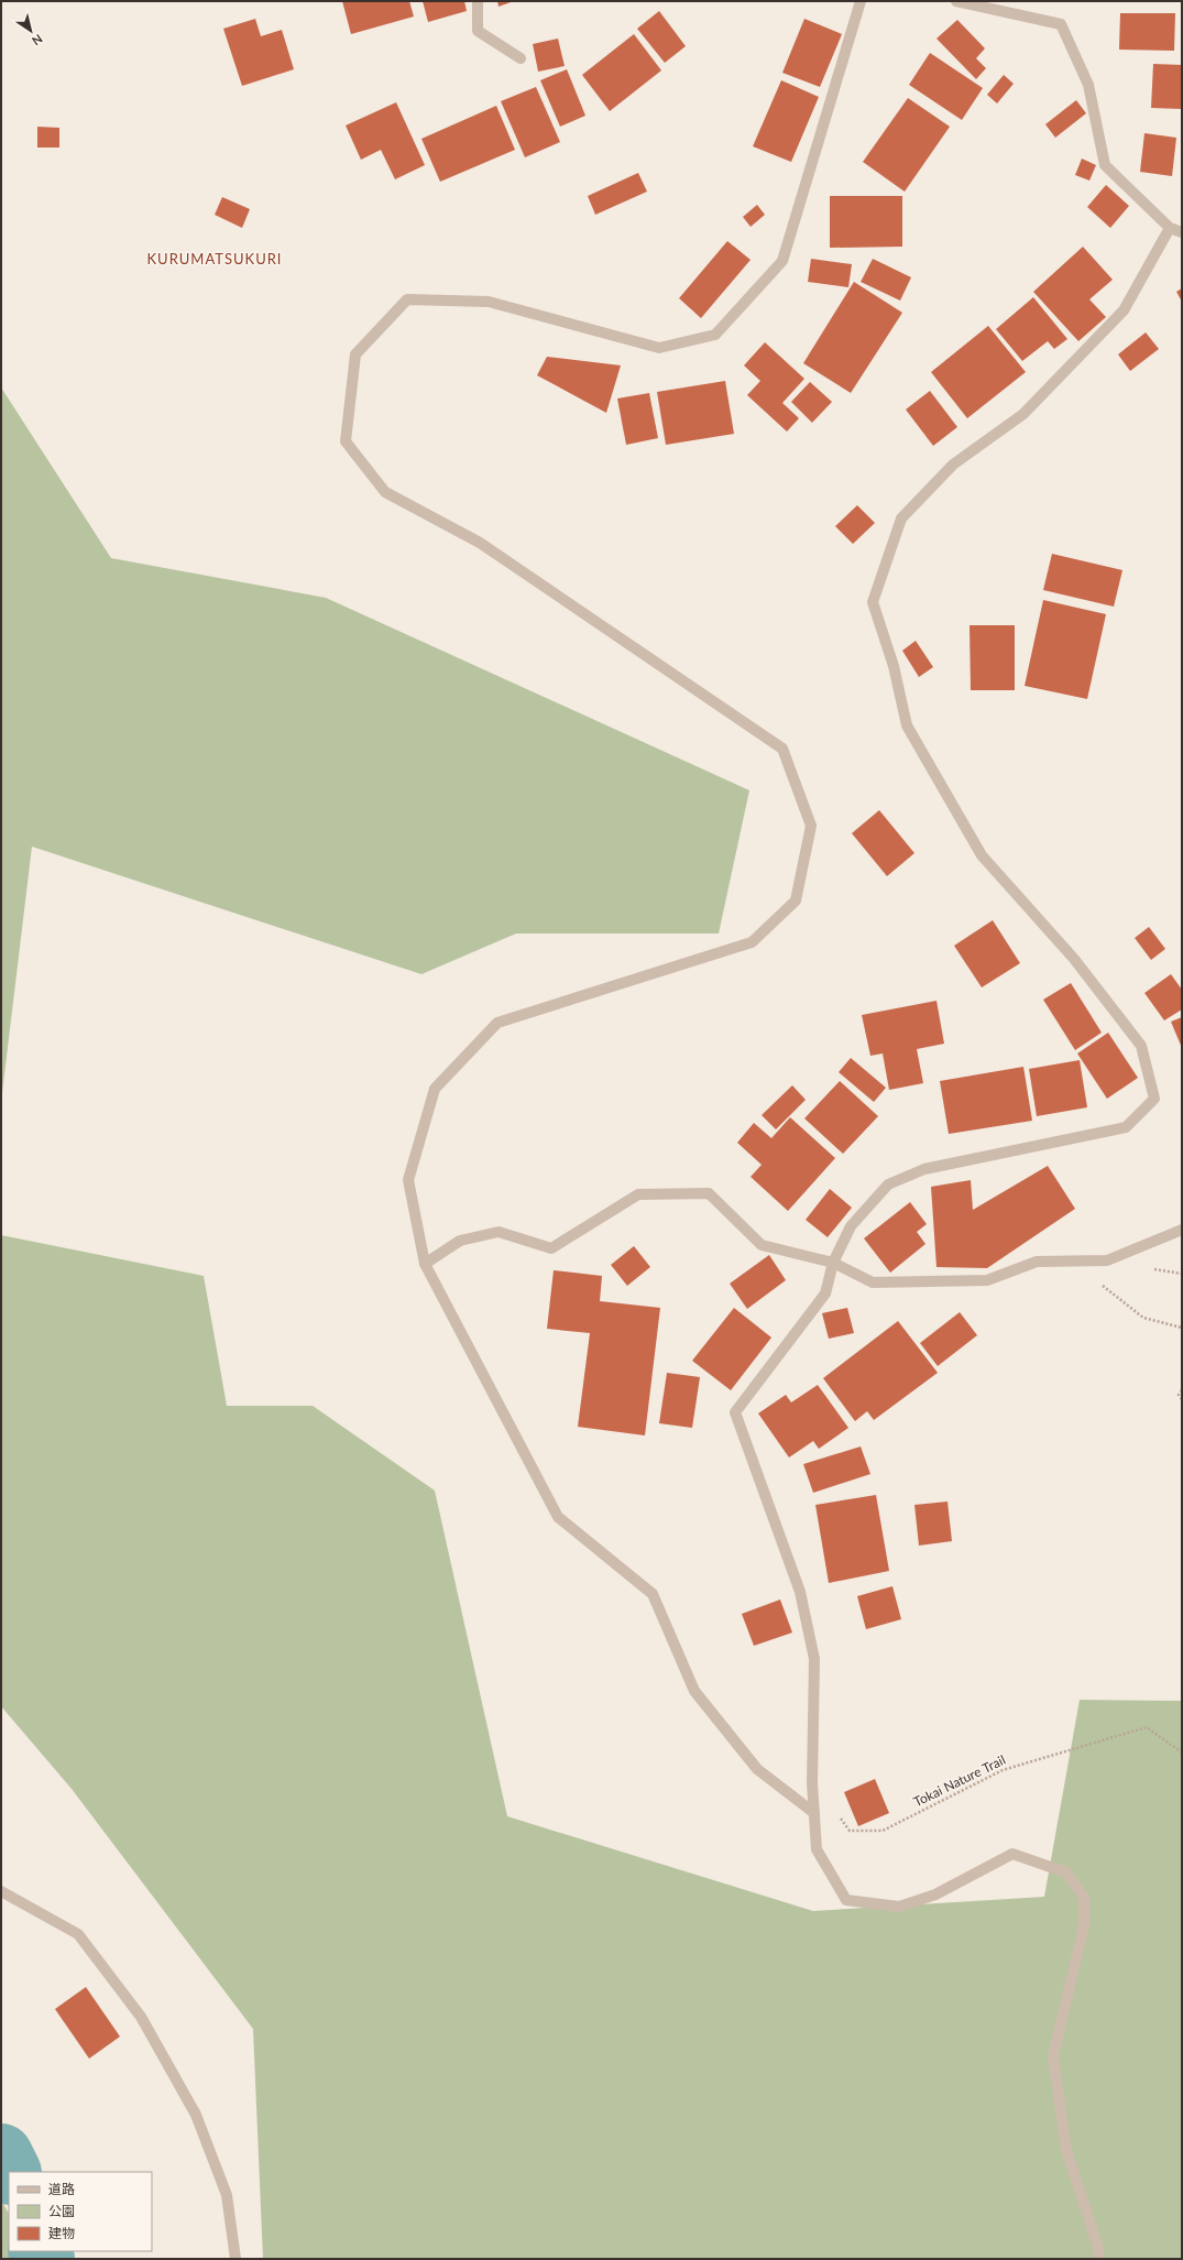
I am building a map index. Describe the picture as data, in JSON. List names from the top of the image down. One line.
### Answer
{"streets":{"path":["Tokai Nature Trail"]},"districts":["KURUMATSUKURI"],"legend":["道路","公園","建物"],"north":"bottom right"}
